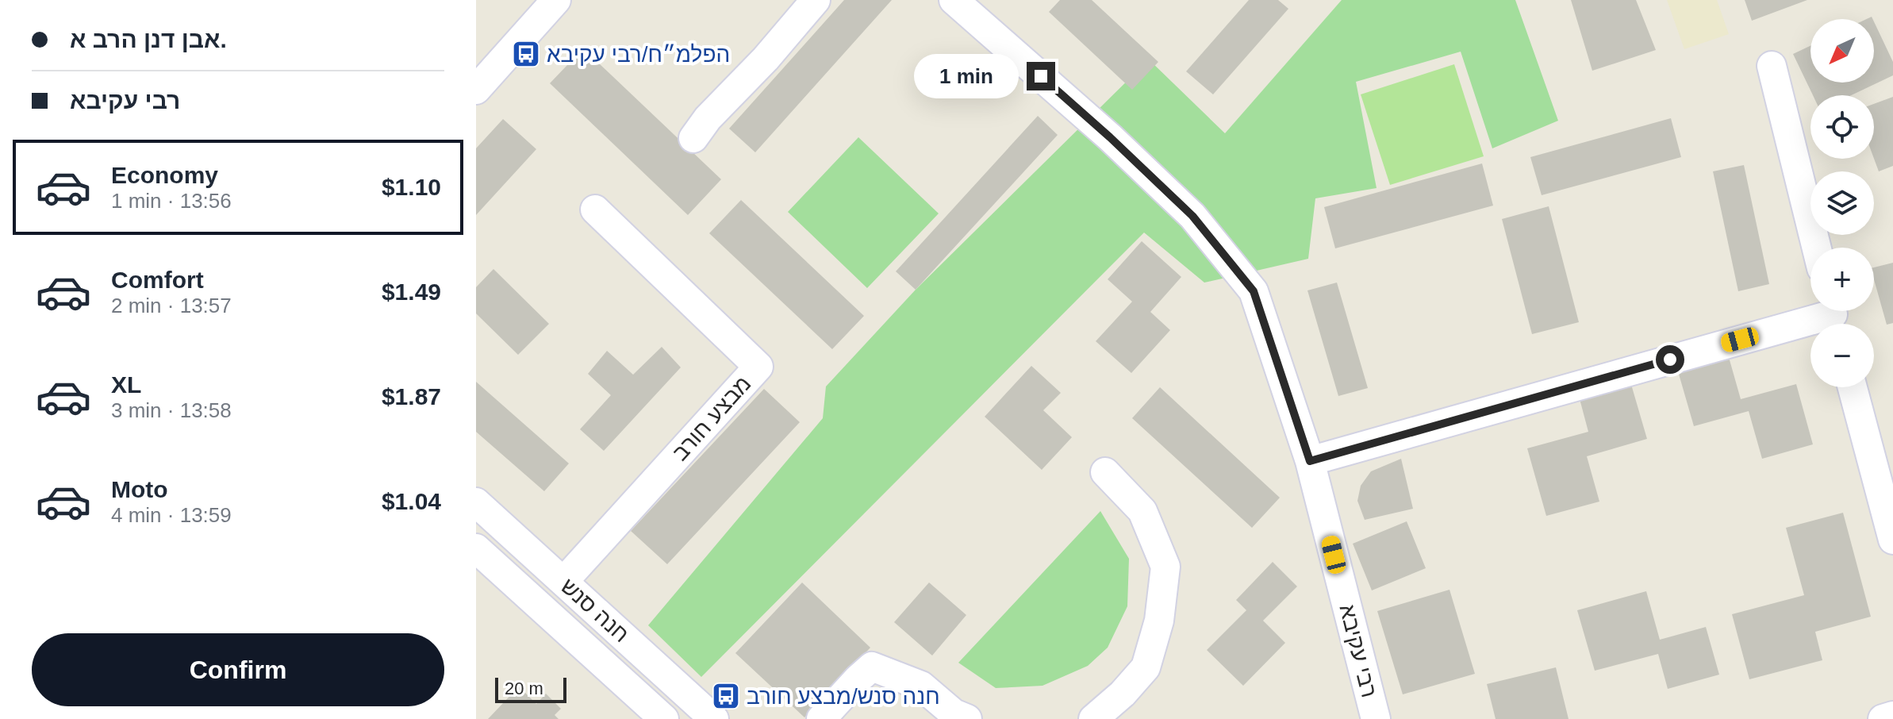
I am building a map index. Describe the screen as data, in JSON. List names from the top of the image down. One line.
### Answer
{"streets":{"street":["מבצע חורב","חנה סנש","רבי עקיבא"]},"crossings":[["מבצע חורב","חנה סנש"]],"places":{"bus stop":["הפלמ״ח/רבי עקיבא","חנה סנש/מבצע חורב"]},"scale_bar":"20 m","north":"bottom left","page":{"banner":["אבן דנן הרב א.","רבי עקיבא"],"map_buttons":["+","−"],"bubble":"1 min","list":[{"name":"Economy","note":"1 min · 13:56","value":"$1.10"},{"name":"Comfort","note":"2 min · 13:57","value":"$1.49"},{"name":"XL","note":"3 min · 13:58","value":"$1.87"},{"name":"Moto","note":"4 min · 13:59","value":"$1.04"}],"buttons":"Confirm","scale":"20 m"}}
